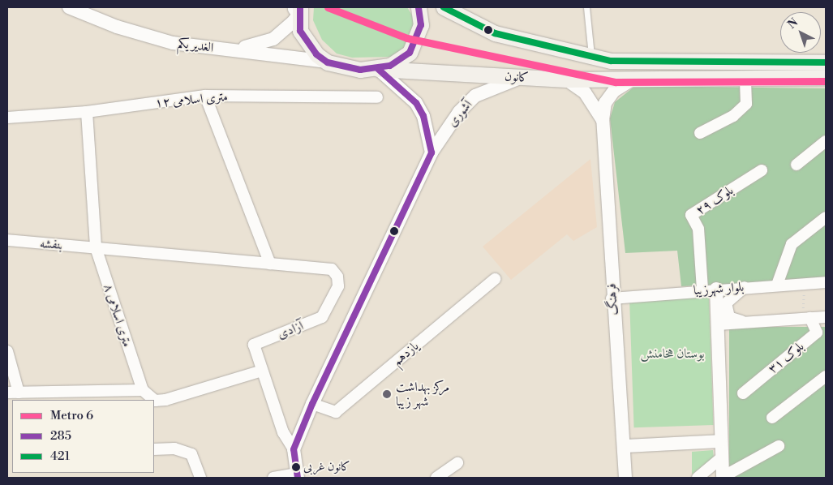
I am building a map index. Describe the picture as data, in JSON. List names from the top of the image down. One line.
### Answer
{"streets":{"main road":["کانون"],"street":["الغدیر یکم","۱۲ متری اسلامی","آشوری","بلوک ۲۹","بنفشه","بلوار شهرزیبا","فرهنگ","۸ متری اسلامی","آزادی","یازدهم","بلوک ۳۱"]},"crossings":[["الغدیر یکم","کانون"],["کانون","آشوری"],["۱۲ متری اسلامی","۸ متری اسلامی"],["آشوری","آزادی"],["آشوری","یازدهم"],["بلوک ۲۹","بلوار شهرزیبا"],["بنفشه","۸ متری اسلامی"],["بنفشه","آزادی"],["بلوار شهرزیبا","فرهنگ"],["۸ متری اسلامی","آزادی"]],"parks":["بوستان هخامنش"],"places":["مرکز بهداشت شهر زیبا","کانون غربی"],"lines":["metro line 6","transit line 285","transit line 421"],"legend":["Metro 6","285","421"],"north":"top left"}
